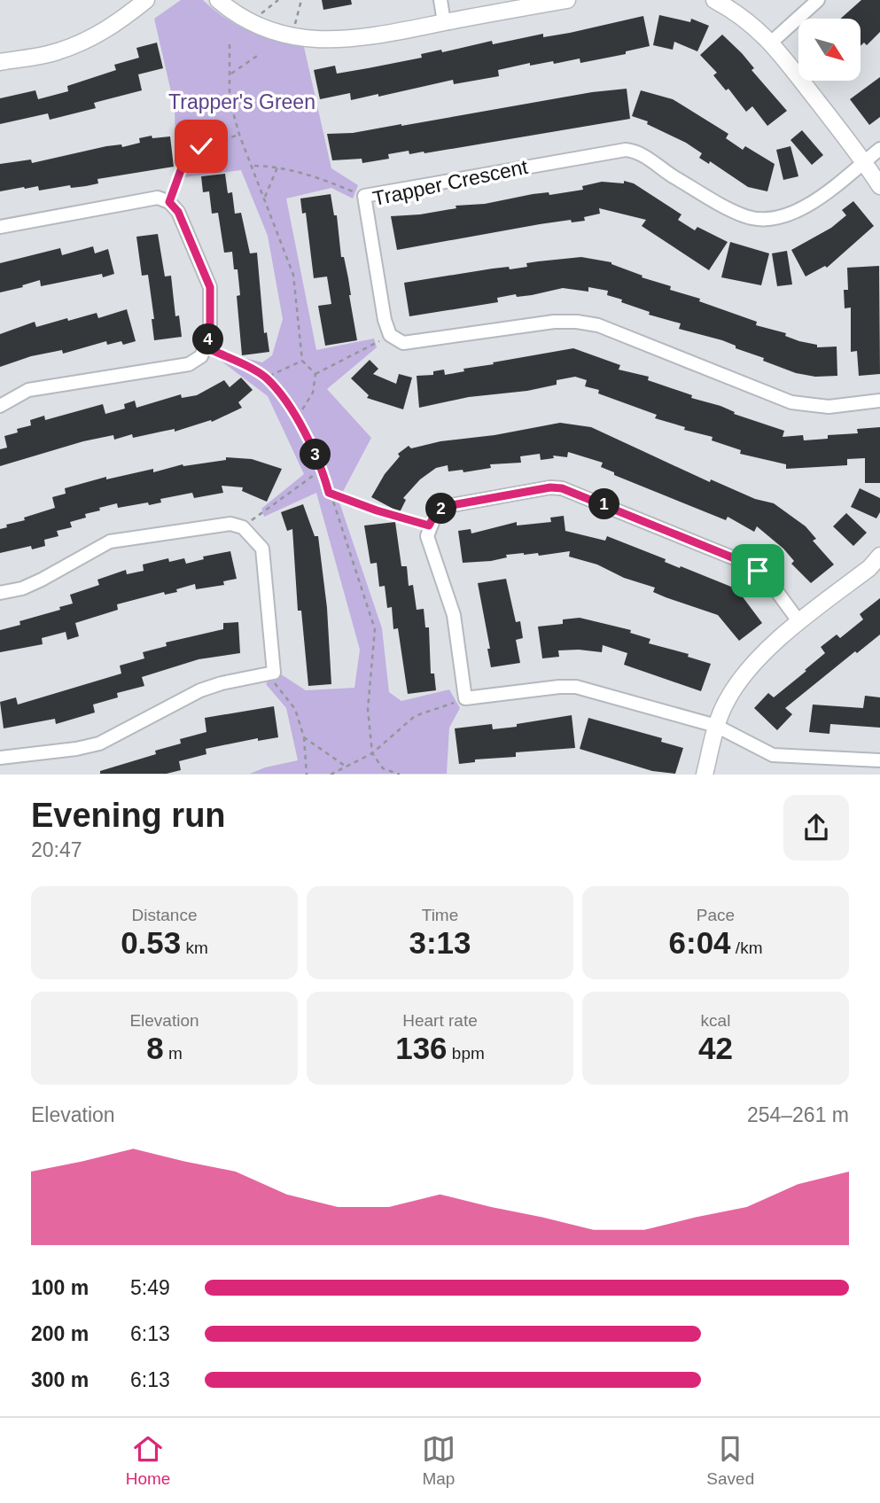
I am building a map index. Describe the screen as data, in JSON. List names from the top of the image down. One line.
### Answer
{"streets":{"street":["Trapper Crescent"]},"parks":["Trapper's Green"],"north":"bottom right","page":{"pins":["4","3","1","2"],"heading":["Evening run","20:47"],"stats":[["Distance","0.53 km"],["Time","3:13"],["Pace","6:04 /km"],["Elevation","8 m"],["Heart rate","136 bpm"],["kcal","42"]],"chart":["Elevation","254–261 m"],"list":[{"name":"100 m","note":"5:49"},{"name":"200 m","note":"6:13"},{"name":"300 m","note":"6:13"}],"tabs":["Home","Map","Saved"]}}
